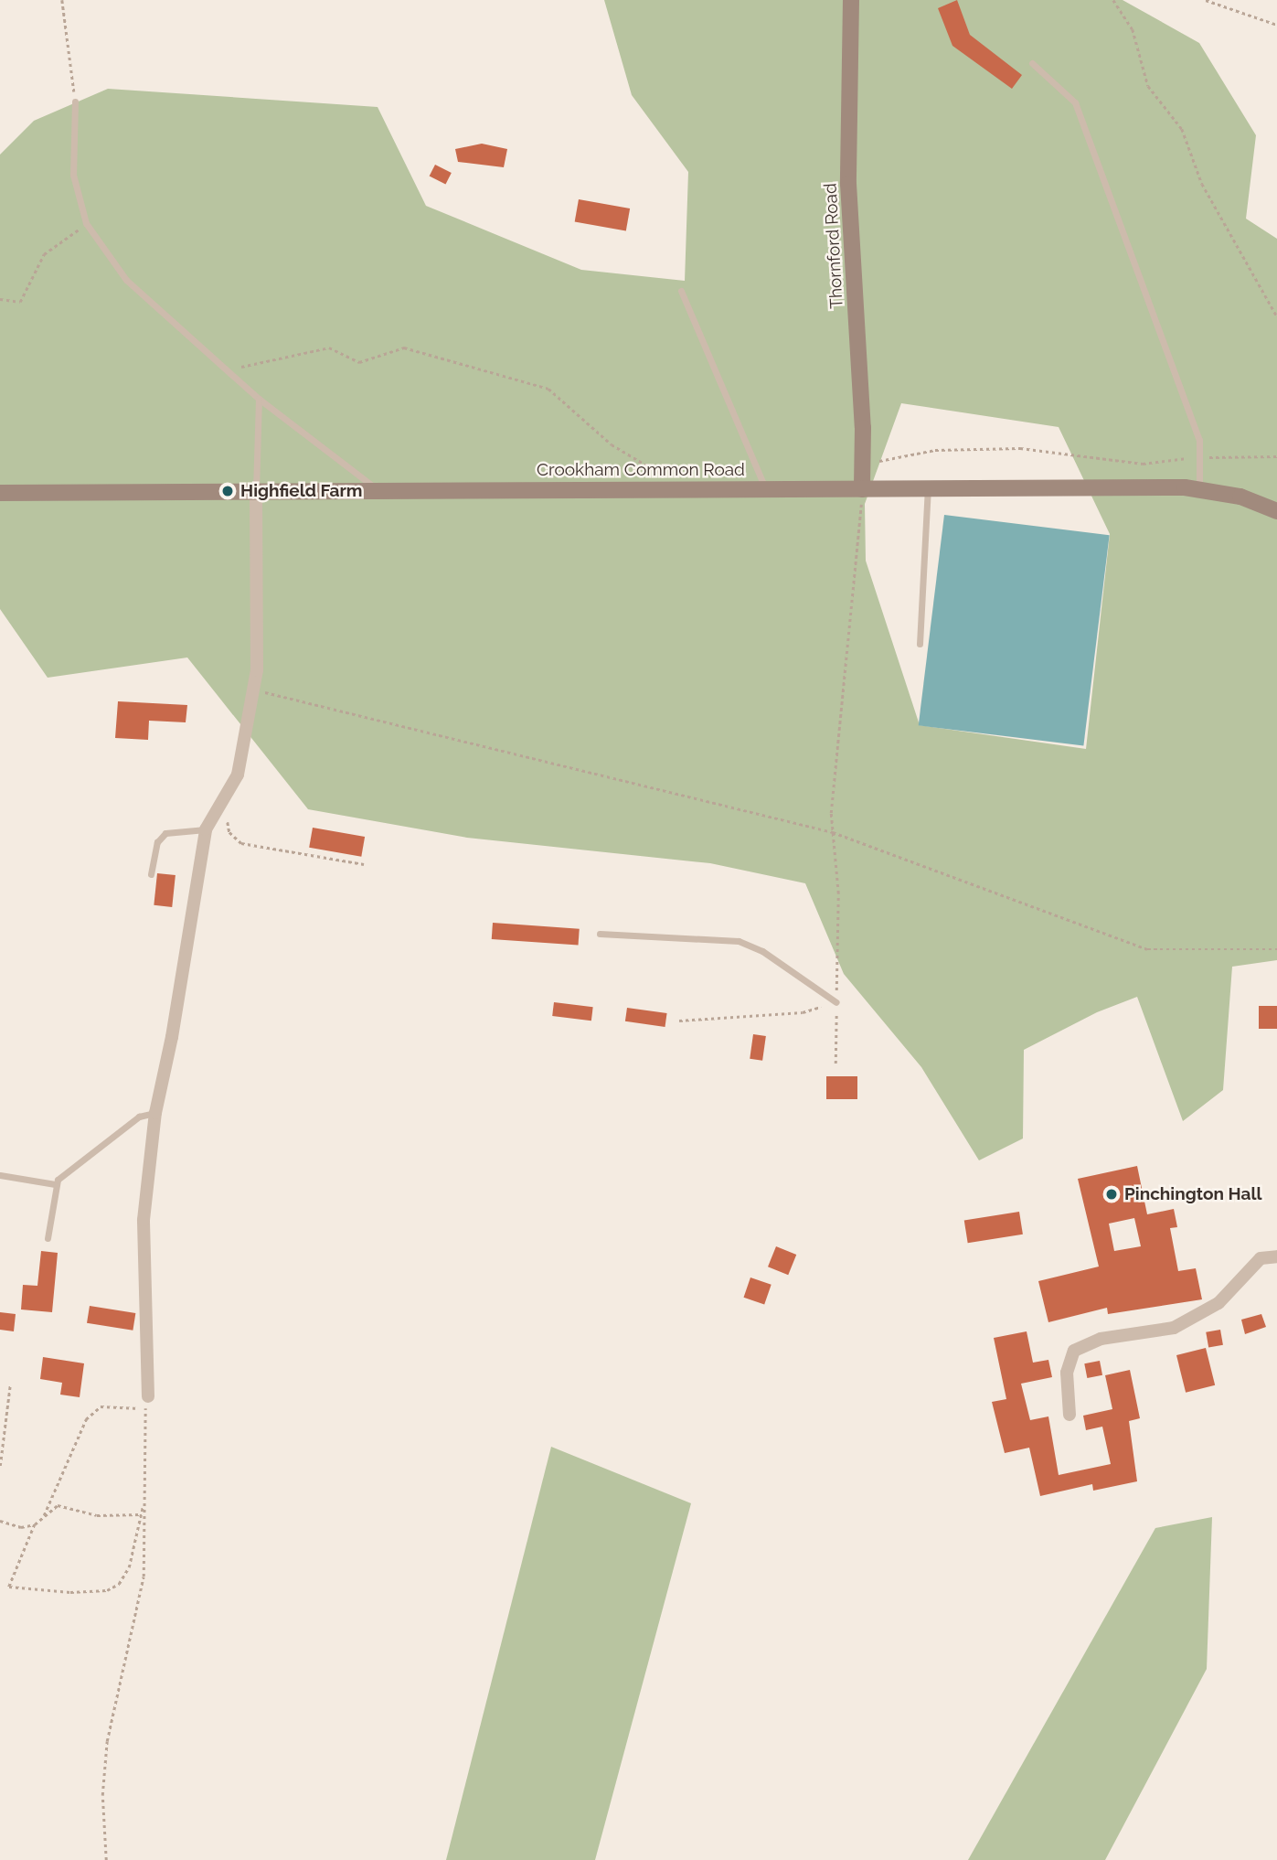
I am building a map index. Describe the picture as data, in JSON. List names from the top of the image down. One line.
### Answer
{"streets":{"street":["Thornford Road","Crookham Common Road"]},"crossings":[["Thornford Road","Crookham Common Road"]],"places":["Highfield Farm","Pinchington Hall"]}
